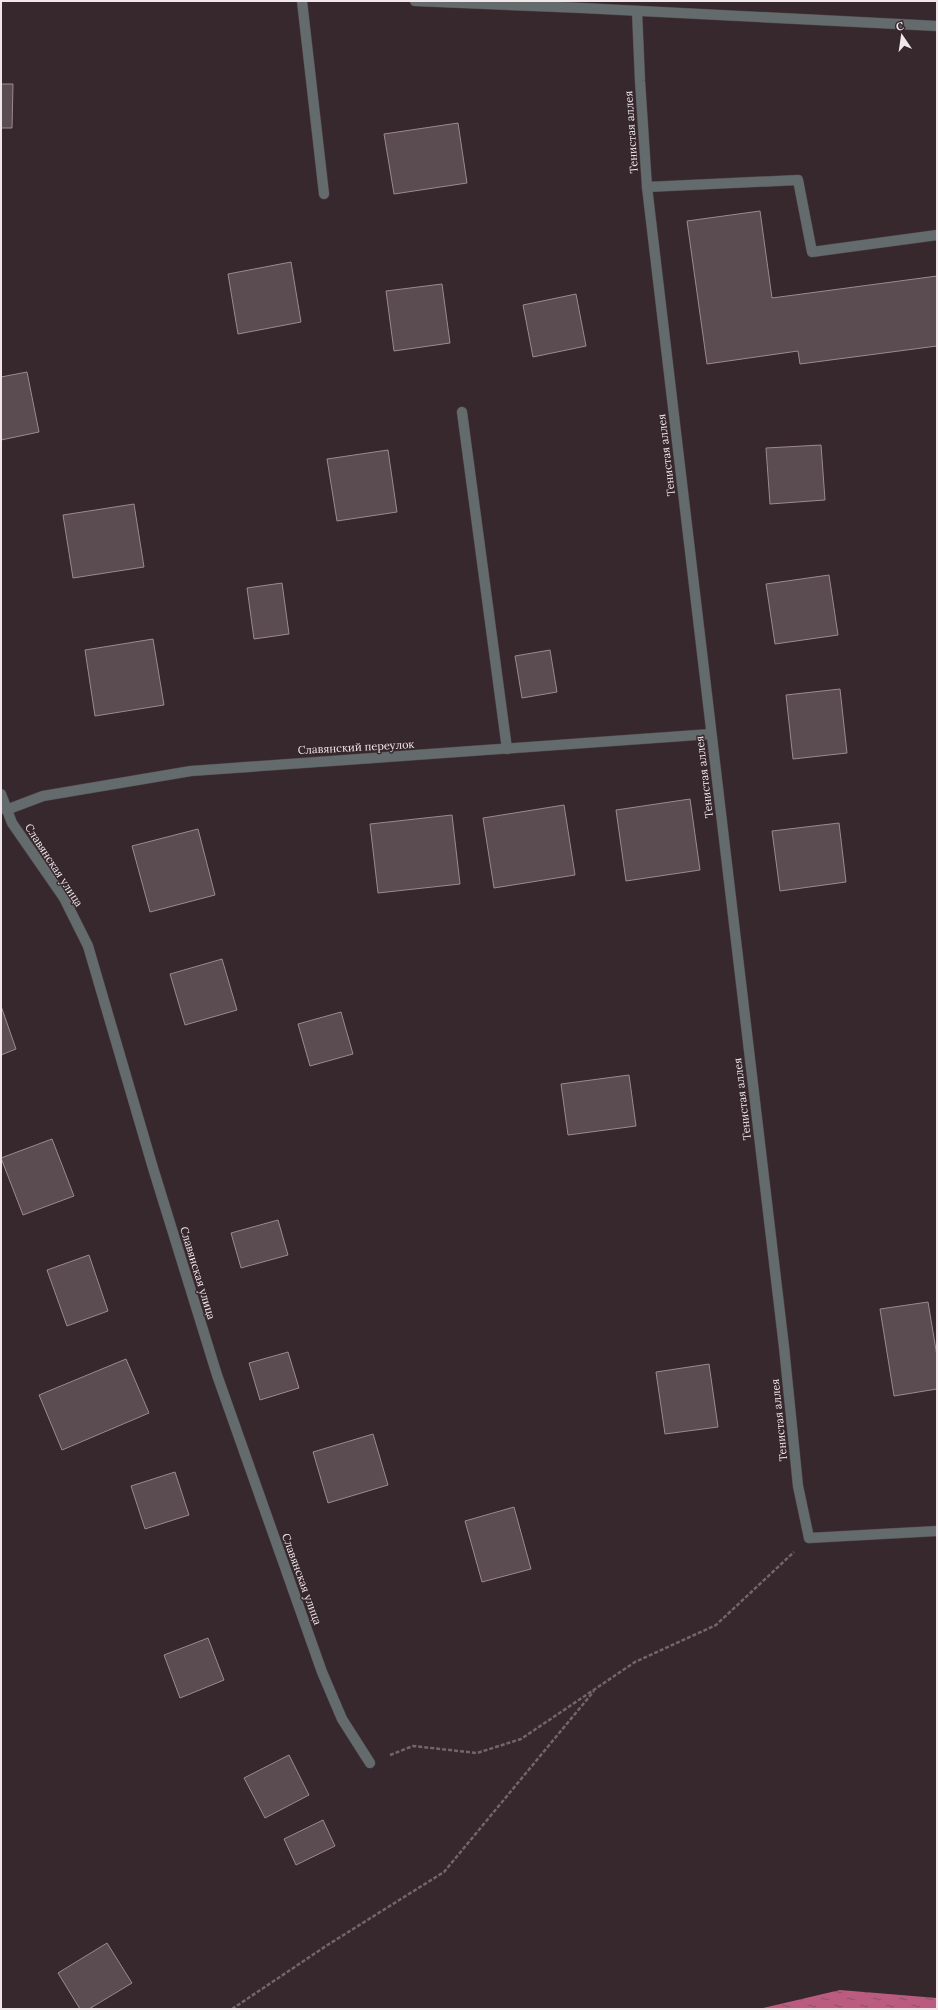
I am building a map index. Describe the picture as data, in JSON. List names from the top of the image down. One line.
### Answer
{"streets":{"street":["Тенистая аллея","Славянский переулок","Славянская улица"]},"crossings":[["Тенистая аллея","Славянский переулок"],["Славянский переулок","Славянская улица"]],"north":"top"}
